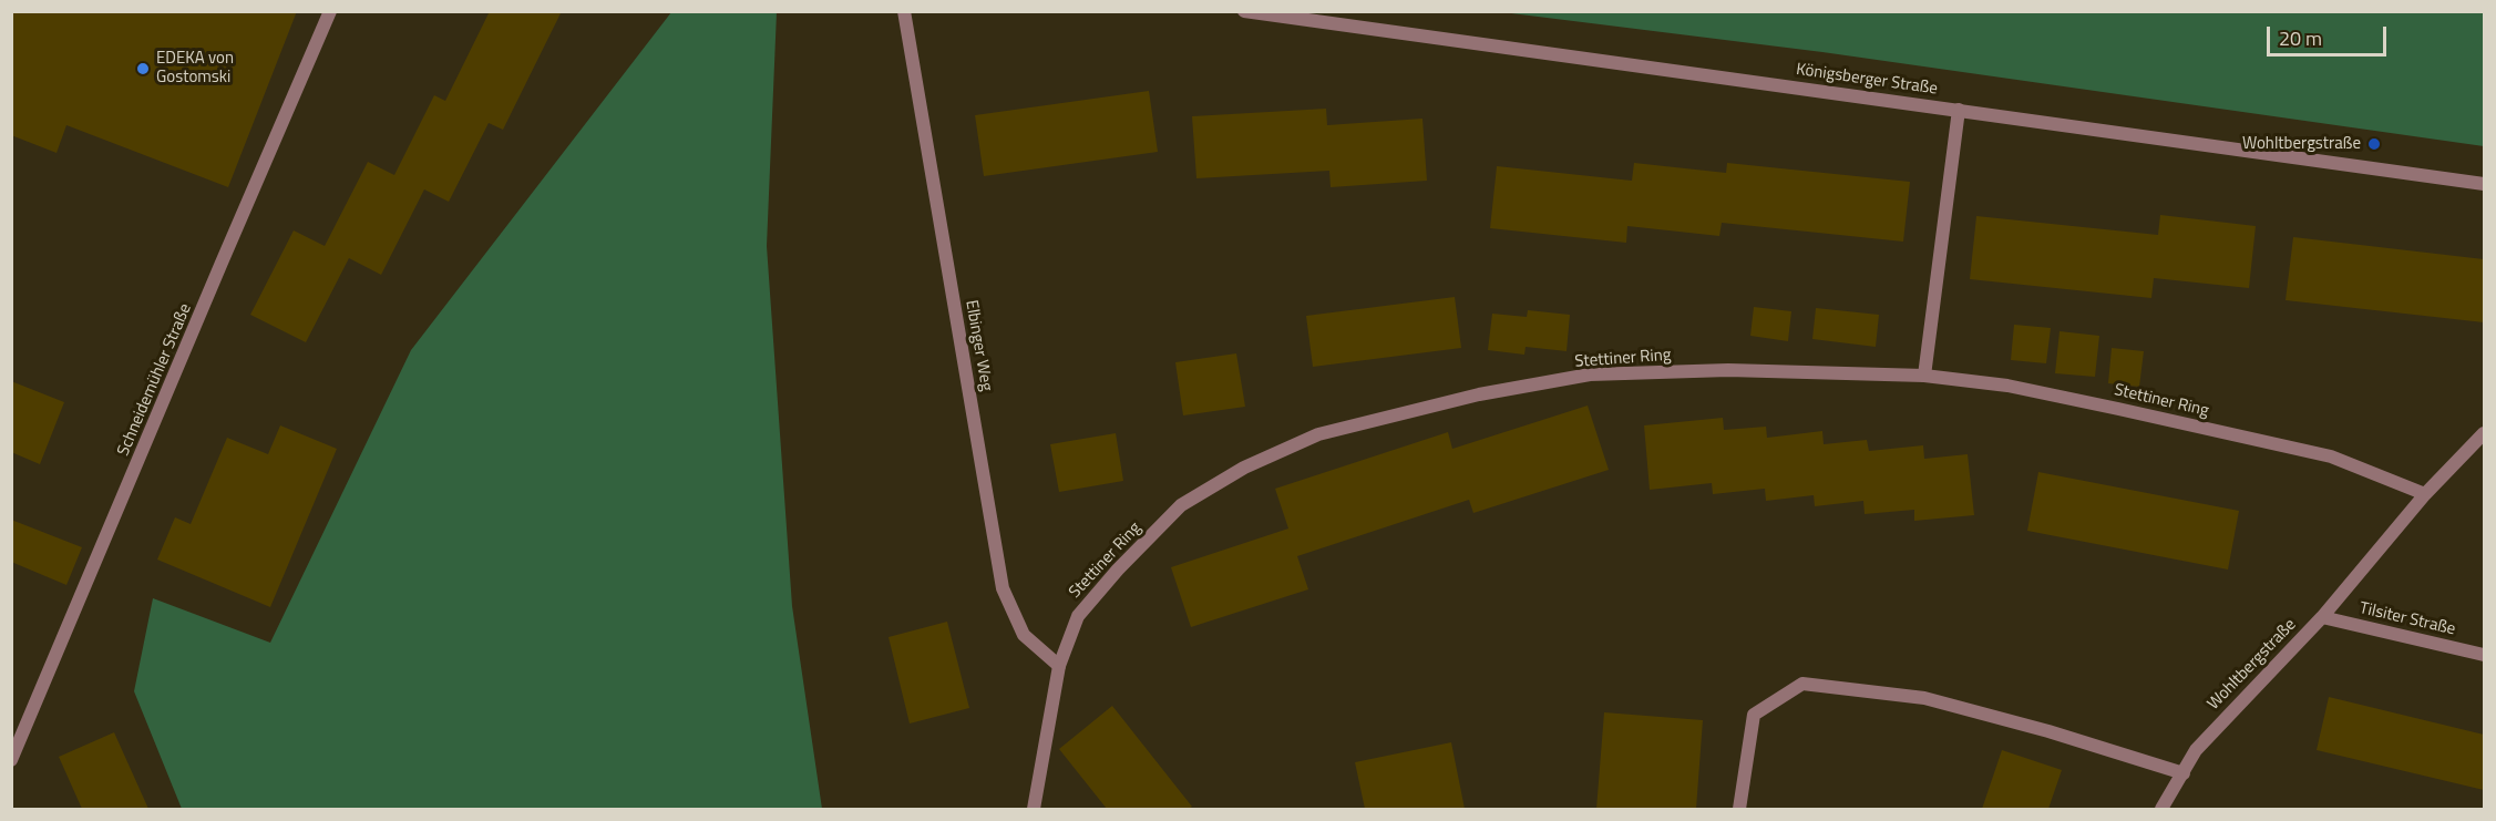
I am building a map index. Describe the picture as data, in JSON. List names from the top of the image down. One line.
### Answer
{"streets":{"street":["Königsberger Straße","Elbinger Weg","Stettiner Ring","Schneidemühler Straße","Tilsiter Straße","Wohltbergstraße"]},"crossings":[["Elbinger Weg","Stettiner Ring"],["Stettiner Ring","Wohltbergstraße"],["Tilsiter Straße","Wohltbergstraße"]],"places":["EDEKA von Gostomski","Wohltbergstraße"],"scale_bar":"20 m"}
